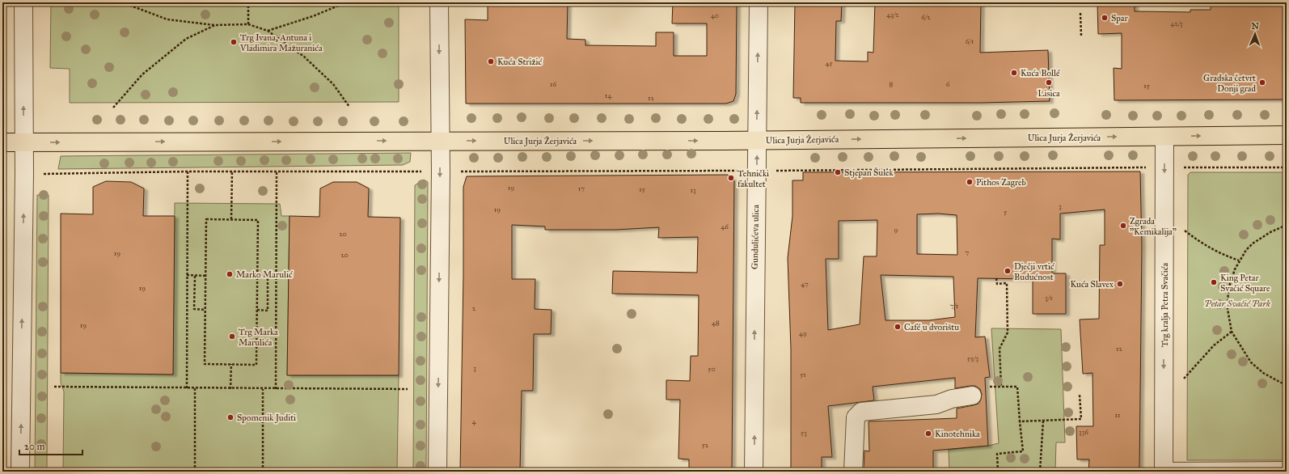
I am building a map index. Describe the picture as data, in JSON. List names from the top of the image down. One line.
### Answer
{"streets":{"main road":["Ulica Jurja Žerjavića"],"street":["Gundulićeva ulica","Trg kralja Petra Svačića"]},"crossings":[["Ulica Jurja Žerjavića","Gundulićeva ulica"],["Ulica Jurja Žerjavića","Trg kralja Petra Svačića"]],"one_way":["Ulica Jurja Žerjavića","Gundulićeva ulica","Trg kralja Petra Svačića"],"parks":["Petar Svačić Park"],"places":["Spar","Trg Ivana, Antuna i Vladimira Mažuranića","Kuća Strižić","Kuća Bollé","Lisica","Gradska četvrt Donji grad","Stjepan Šulek","Tehnički fakultet","Pithos Zagreb","Zgrada \"Kemikalija\"","Dječji vrtić Budućnost","Marko Marulić","King Petar Svačić Square","Kuća Slavex","Café u dvorištu","Trg Marka Marulića","Spomenik Juditi","Kinotehnika"],"house_numbers":["43/2","40","6/2","42/3","6/1","45","16","8","6","15","14","12","19","17","15","13","3","19","5","46","9","20","7","19","20","47","19","3/1","7/1","2","48","19","49","12","55/3","3","50","51","11","4","336","53","52"],"scale_bar":"20 m","north":"top"}
